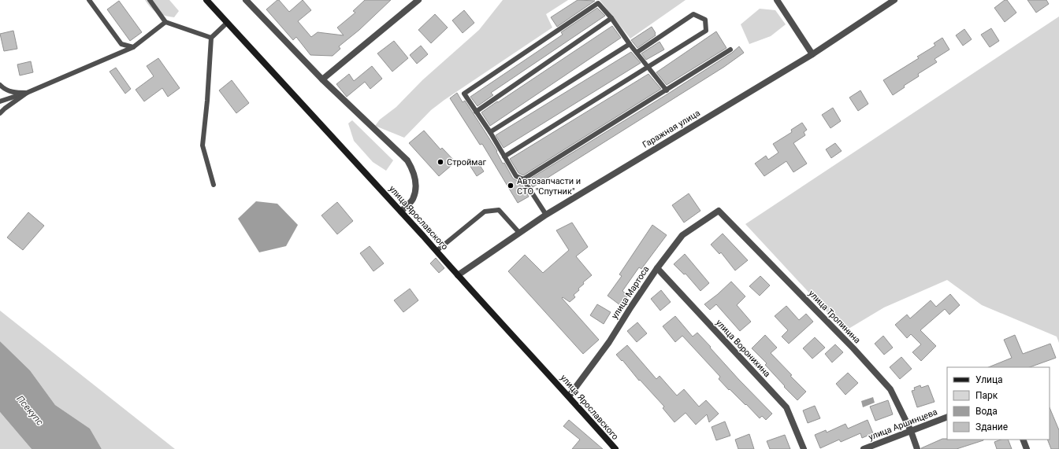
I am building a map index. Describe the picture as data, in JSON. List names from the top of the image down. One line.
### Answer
{"streets":{"street":["Гаражная улица","улица Ярославского","улица Мартоса","улица Тропинина","улица Воронихина","улица Аршинцева"]},"crossings":[["Гаражная улица","улица Ярославского"],["улица Ярославского","улица Мартоса"],["улица Мартоса","улица Тропинина"],["улица Мартоса","улица Воронихина"],["улица Тропинина","улица Аршинцева"]],"water":["Псекупс"],"places":["Строймаг","Автозапчасти и СТО \"Спутник\""],"legend":["Улица","Парк","Вода","Здание"]}
